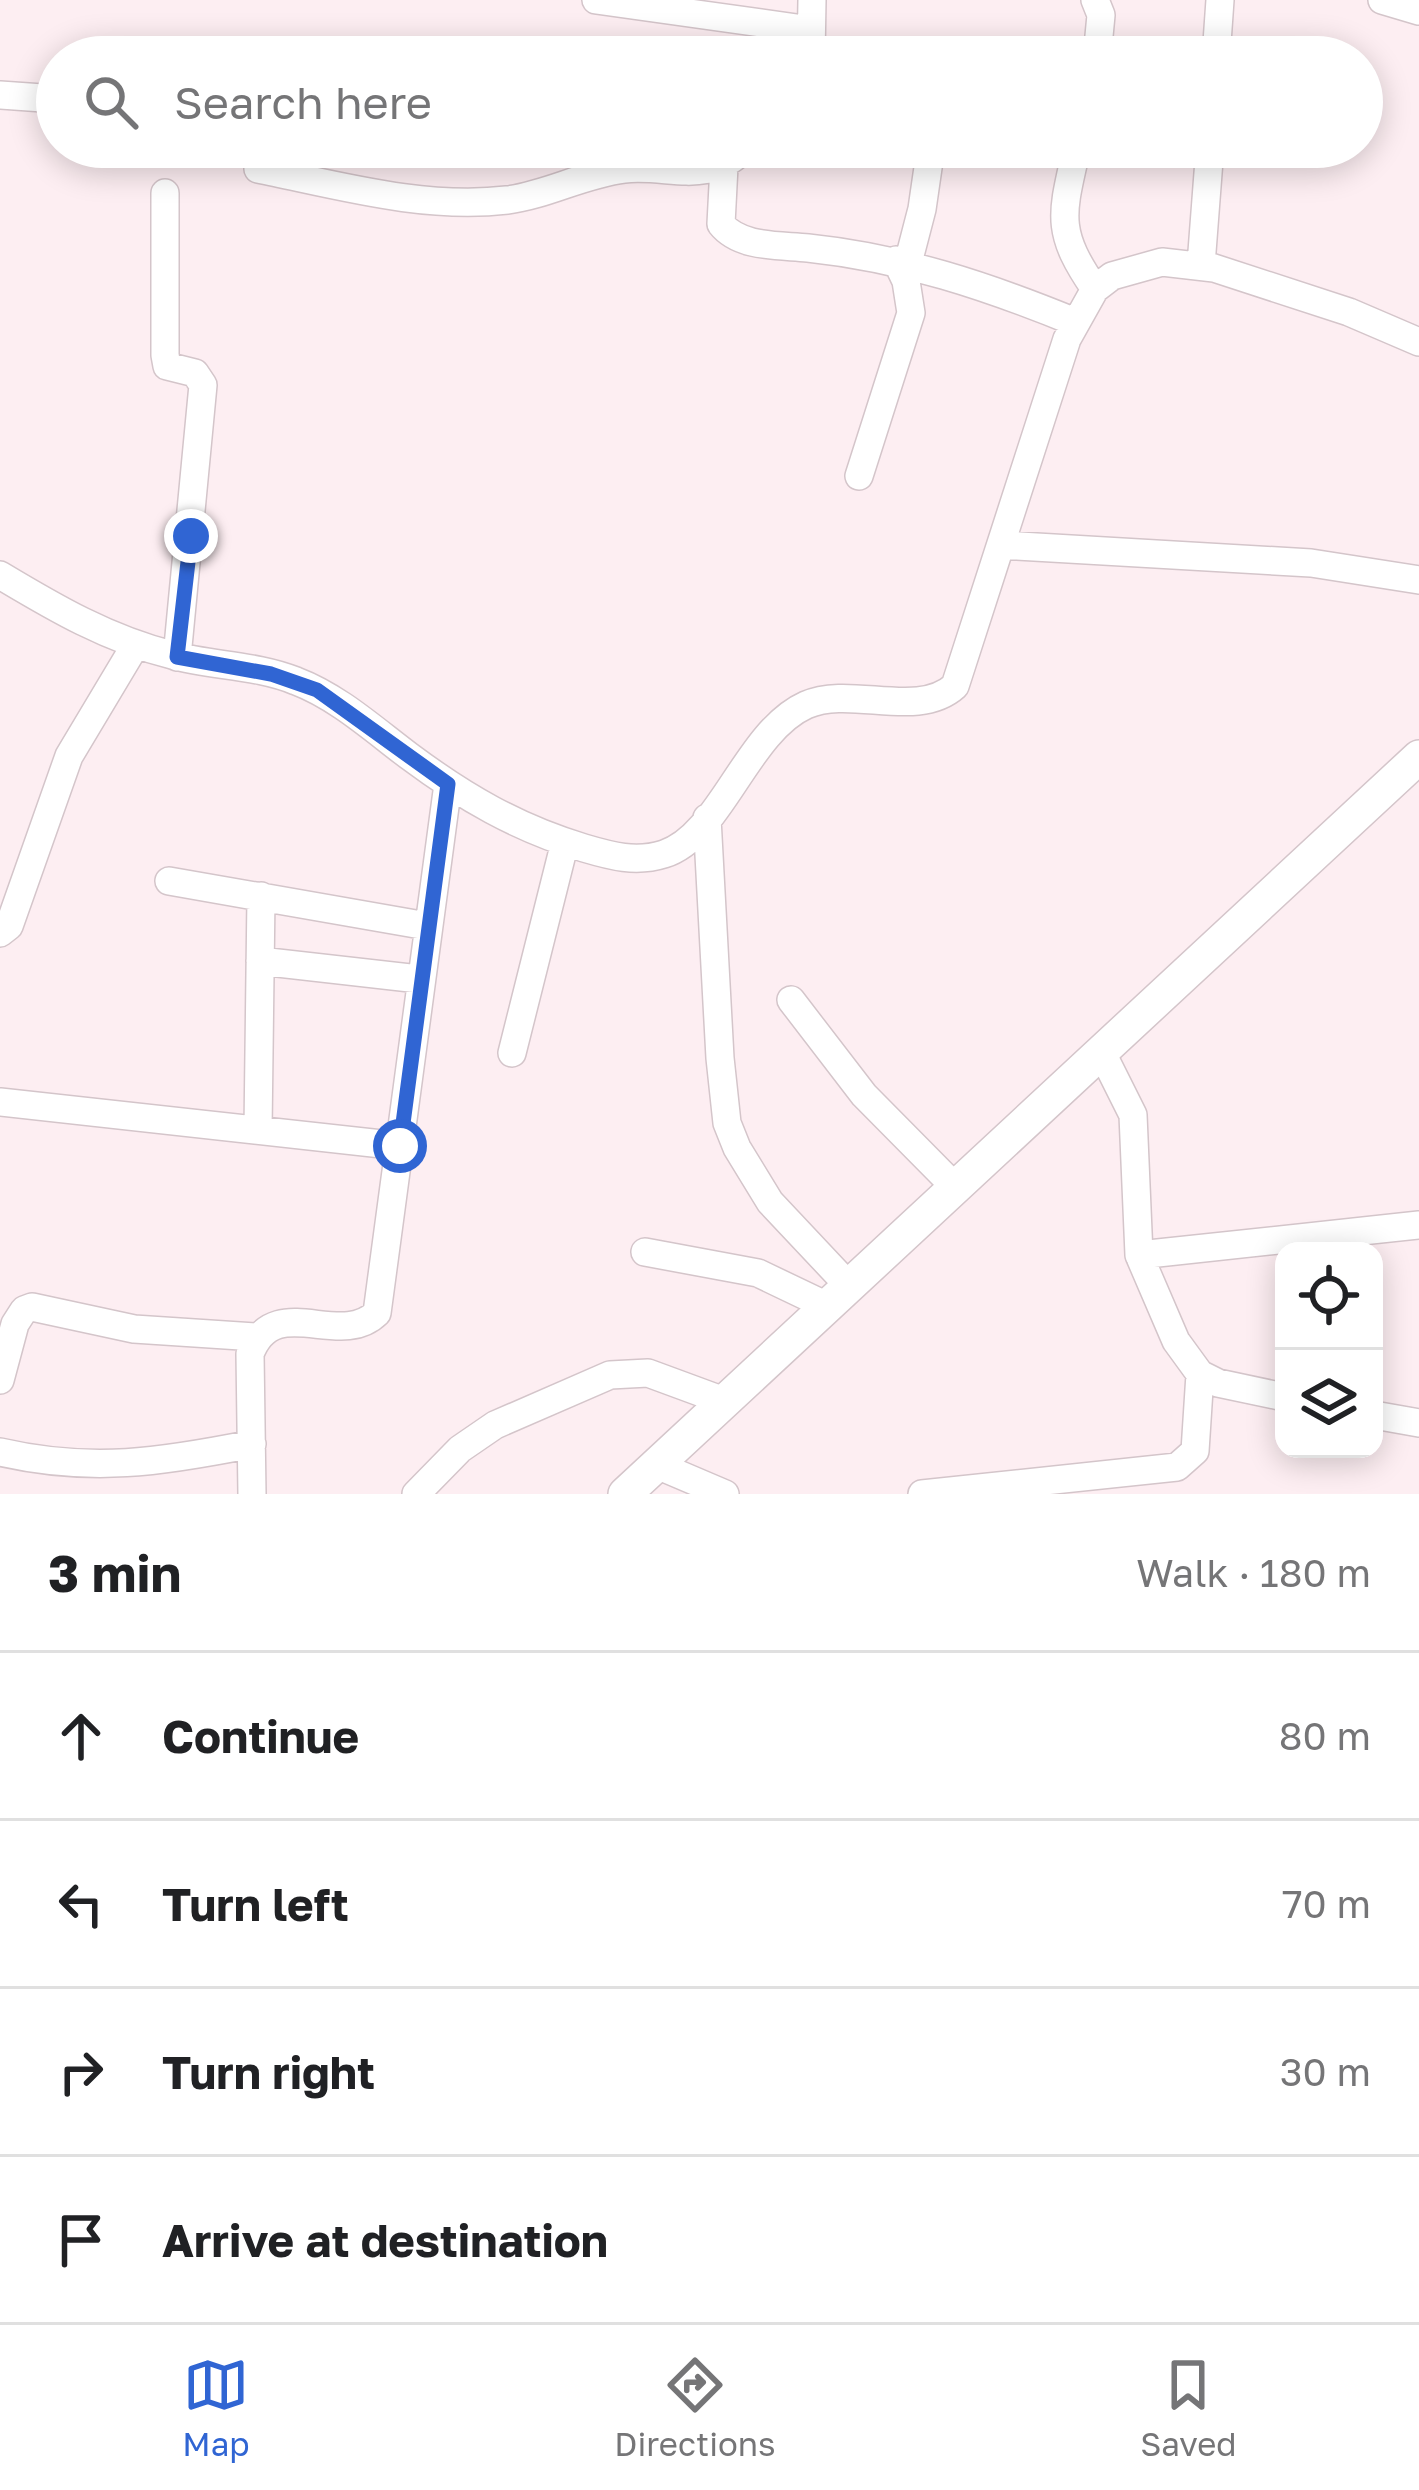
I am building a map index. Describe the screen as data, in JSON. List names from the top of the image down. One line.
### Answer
{"page":{"search":"Search here","heading":["3 min","Walk · 180 m"],"list":[["Continue","80 m"],["Turn left","70 m"],["Turn right","30 m"],"Arrive at destination"],"nav":["Map","Directions","Saved"]}}
